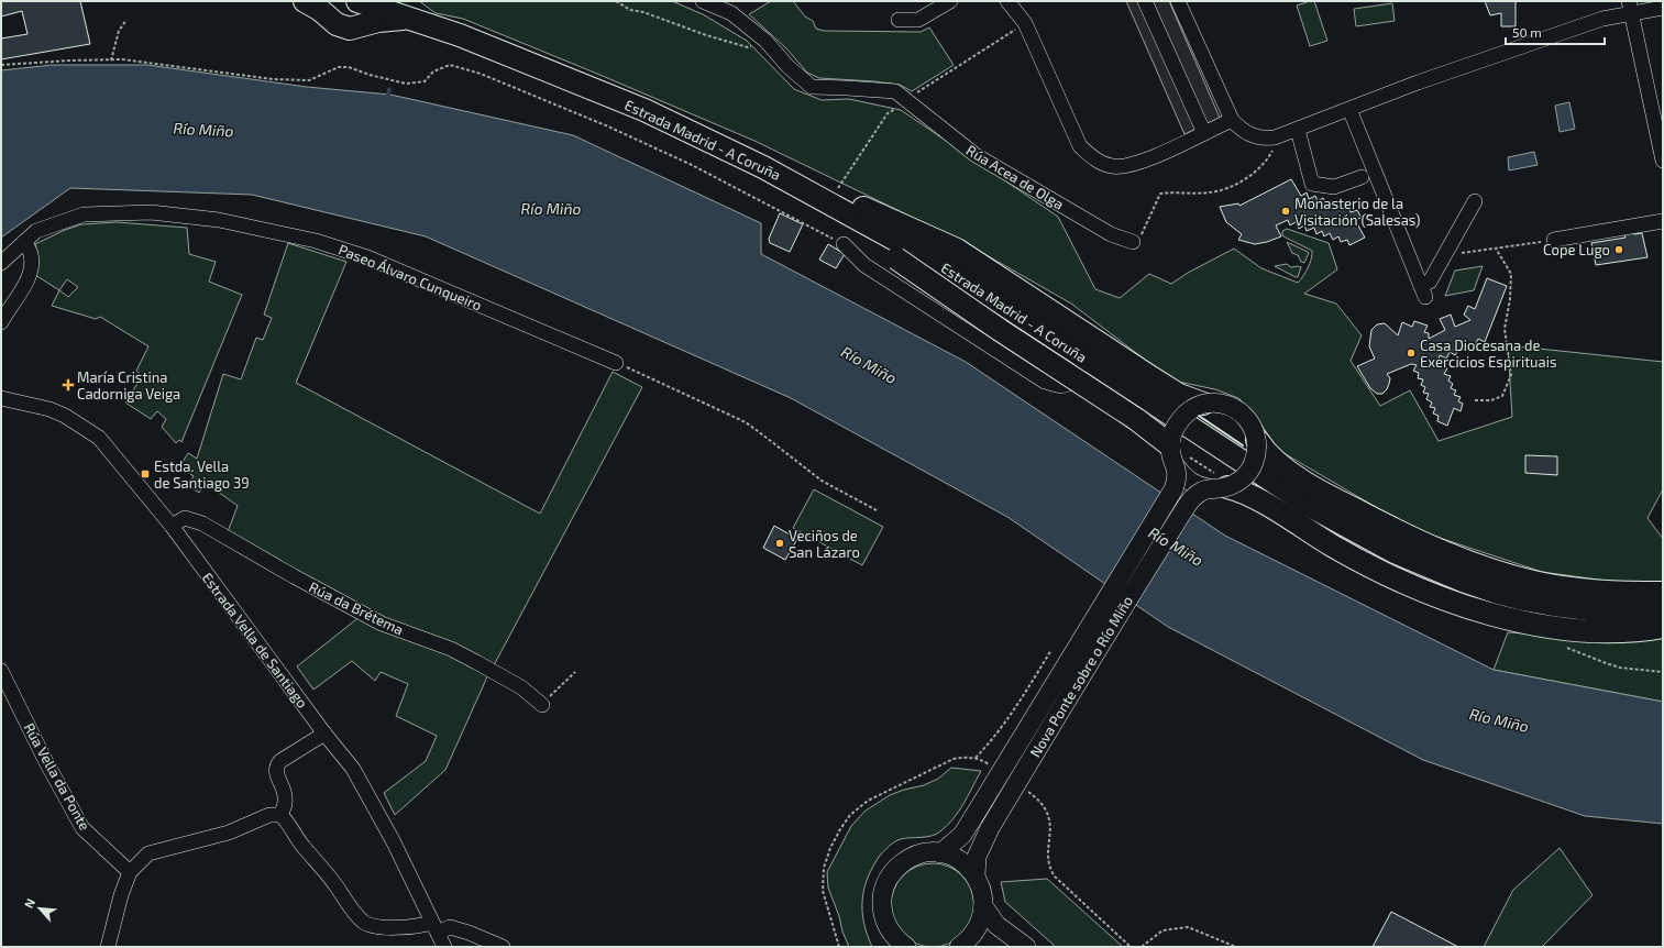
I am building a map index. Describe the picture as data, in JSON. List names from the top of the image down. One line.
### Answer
{"streets":{"highway":["Estrada Madrid - A Coruña"],"main road":["Nova Ponte sobre o Río Miño"],"street":["Rúa Acea de Olga","Paseo Álvaro Cunqueiro","Rúa da Brétema","Estrada Vella de Santiago","Rúa Vella da Ponte"]},"crossings":[["Rúa da Brétema","Estrada Vella de Santiago"]],"water":["Río Miño"],"places":{"other":["Monasterio de la Visitación (Salesas)","Cope Lugo","Casa Diocesana de Exercicios Espirituais","Veciños de San Lázaro"],"health":["María Cristina Cadorniga Veiga"],"transit":["Estda. Vella de Santiago 39"]},"scale_bar":"50 m","north":"top left"}
